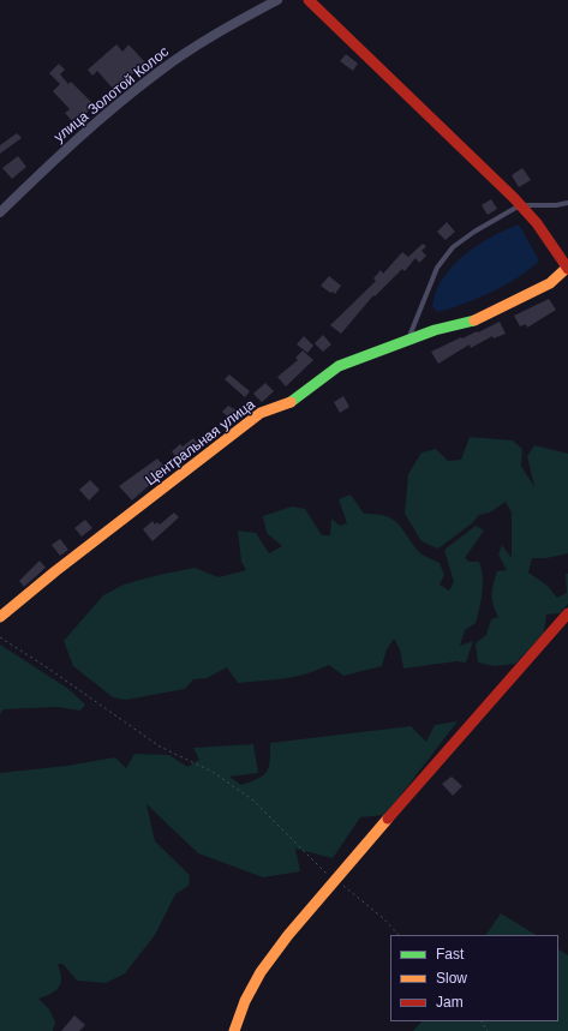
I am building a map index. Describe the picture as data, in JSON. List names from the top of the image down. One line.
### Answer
{"streets":{"street":["улица Золотой Колос","Центральная улица"]},"legend":["Fast","Slow","Jam"]}
